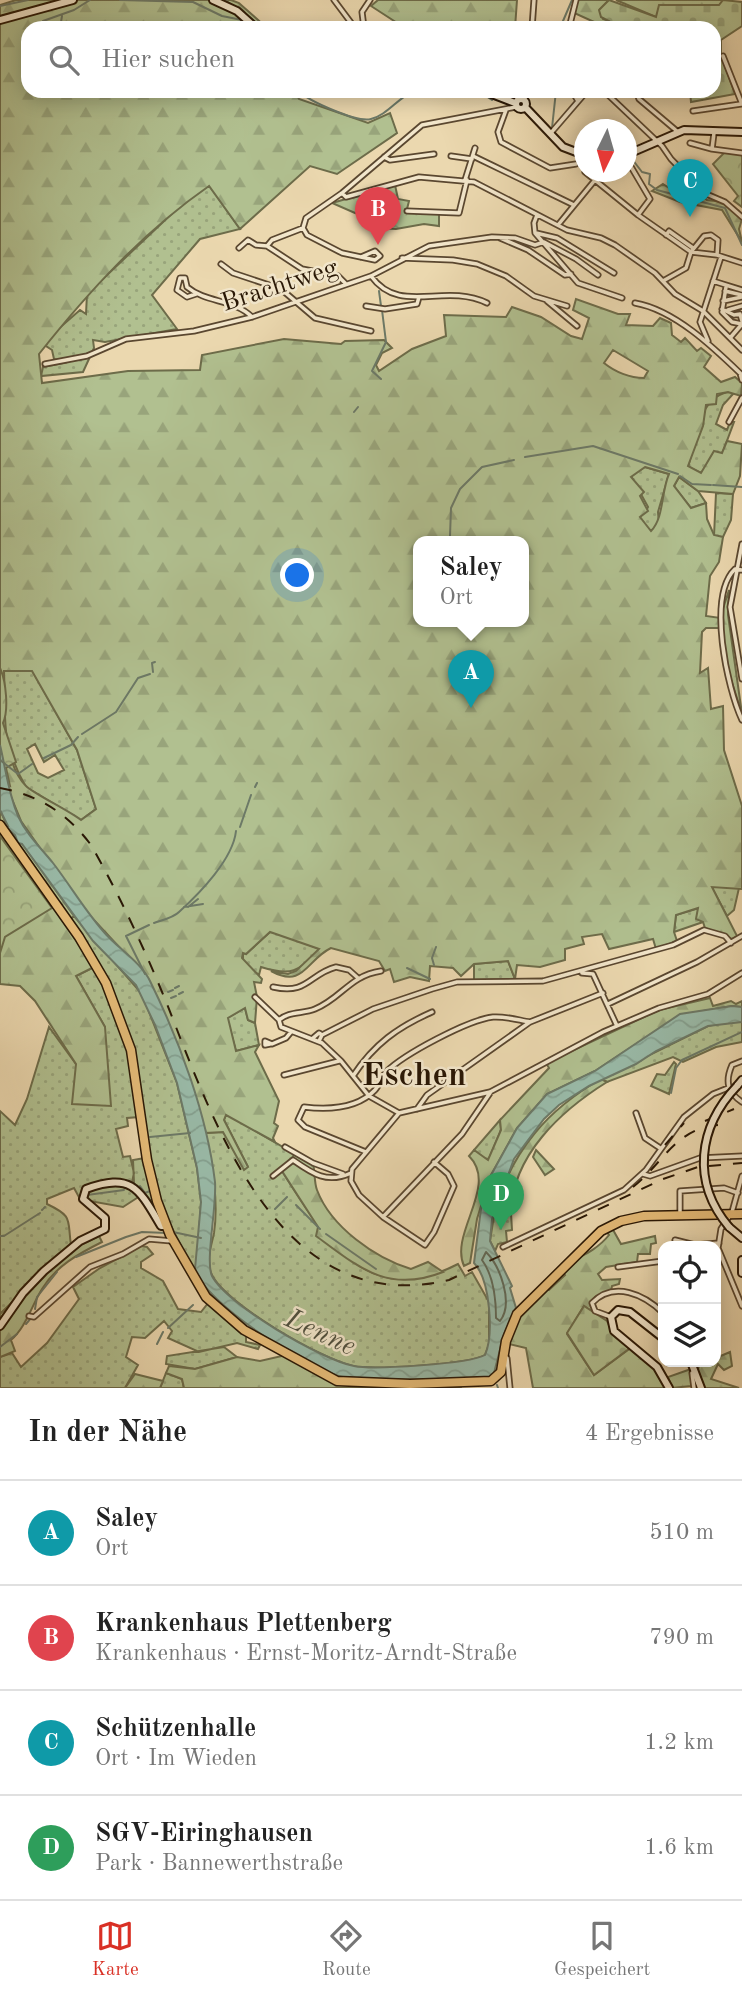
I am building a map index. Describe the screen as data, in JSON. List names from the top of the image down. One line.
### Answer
{"streets":{"street":["Brachtweg"]},"districts":["Eschen"],"water":["Lenne"],"north":"bottom","page":{"search":"Hier suchen","pins":["C","B","A","D"],"popup":["Saley","Ort"],"heading":["In der Nähe","4 Ergebnisse"],"list":[{"mark":"A","name":"Saley","note":"Ort","value":"510 m"},{"mark":"B","name":"Krankenhaus Plettenberg","note":"Krankenhaus · Ernst-Moritz-Arndt-Straße","value":"790 m"},{"mark":"C","name":"Schützenhalle","note":"Ort · Im Wieden","value":"1.2 km"},{"mark":"D","name":"SGV-Eiringhausen","note":"Park · Bannewerthstraße","value":"1.6 km"}],"nav":["Karte","Route","Gespeichert"]}}
